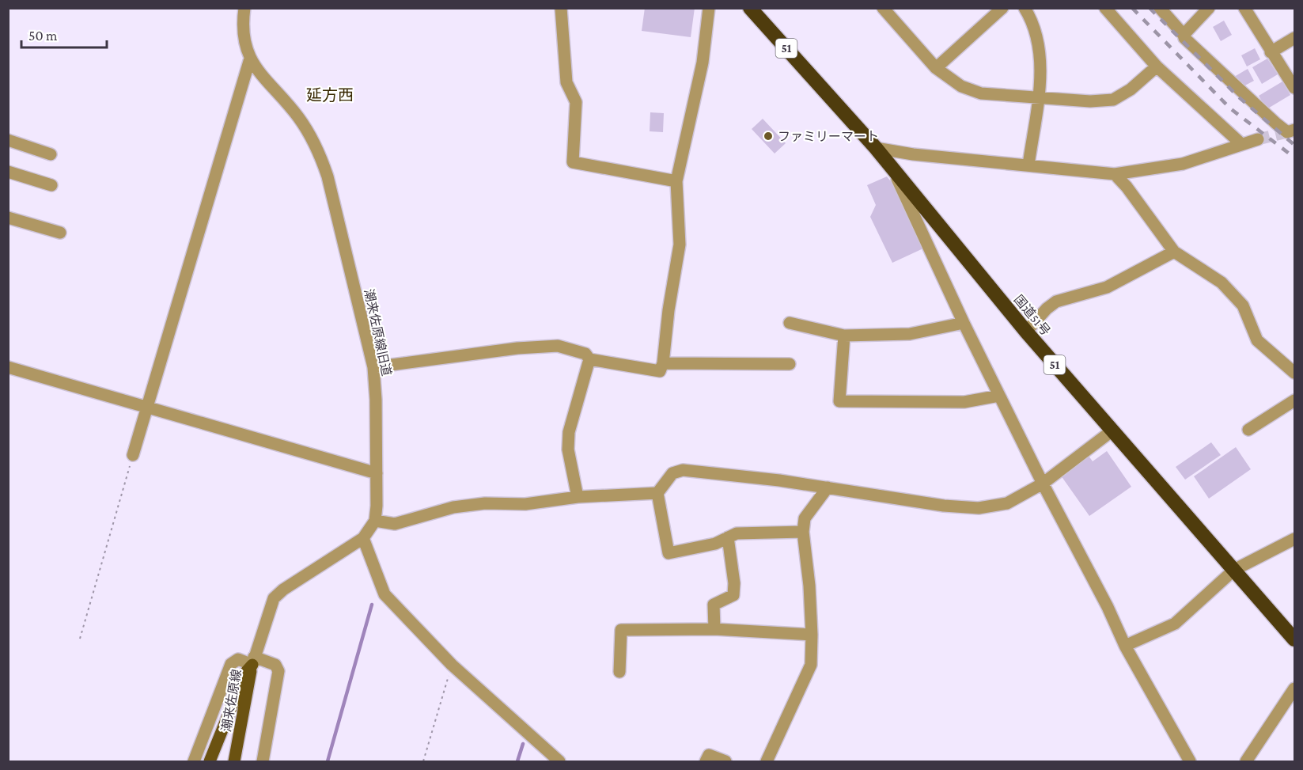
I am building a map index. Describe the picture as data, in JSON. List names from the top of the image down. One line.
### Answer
{"streets":{"highway":["51","国道51号"],"main road":["潮来佐原線"],"street":["潮来佐原線旧道"]},"districts":["延方西"],"places":["ファミリーマート"],"scale_bar":"50 m"}
